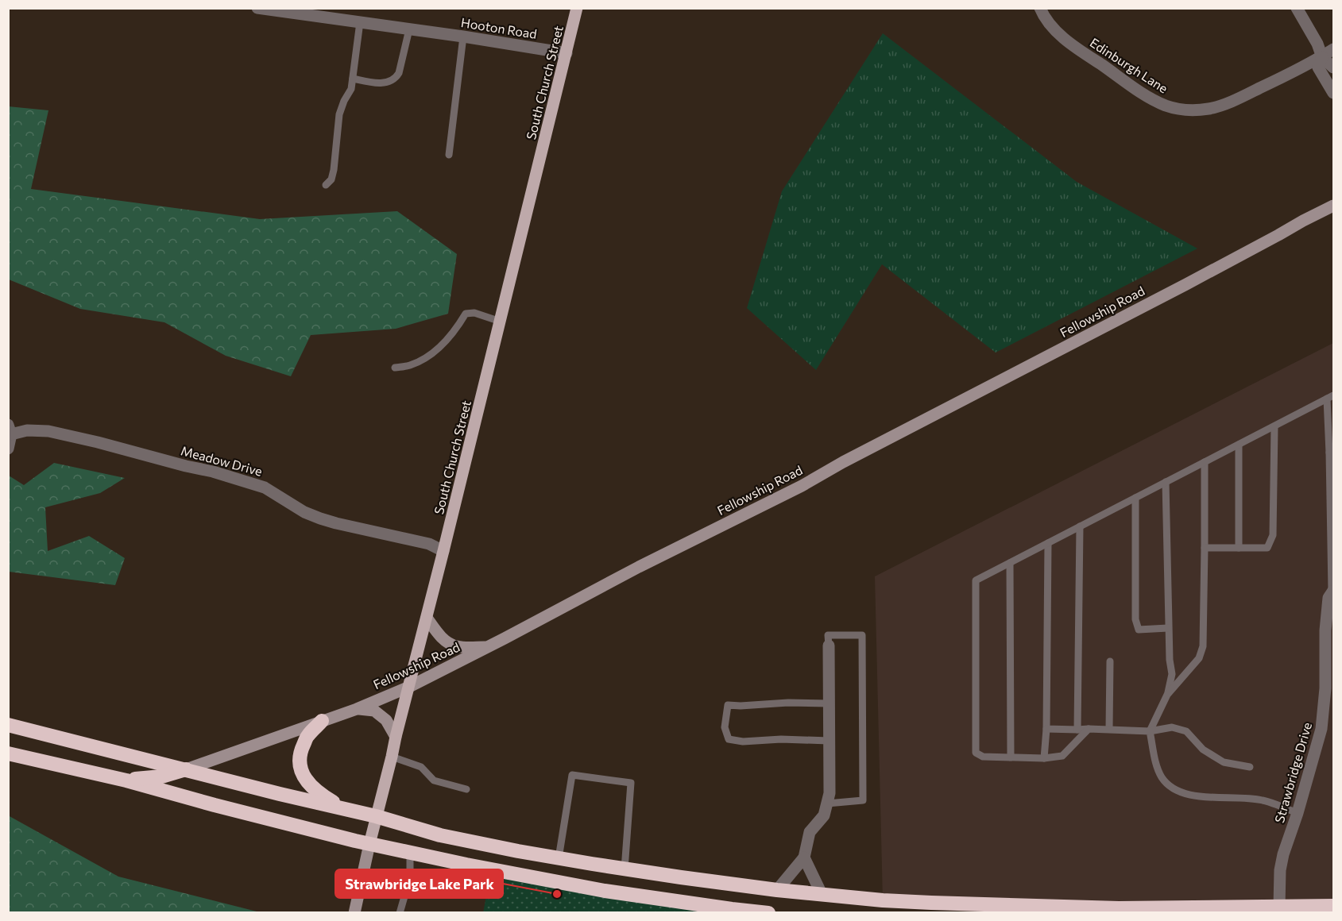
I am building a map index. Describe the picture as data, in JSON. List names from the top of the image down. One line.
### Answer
{"streets":{"main road":["South Church Street"],"street":["Hooton Road","Edinburgh Lane","Fellowship Road","Meadow Drive","Strawbridge Drive"]},"crossings":[["Hooton Road","South Church Street"],["South Church Street","Fellowship Road"],["South Church Street","Meadow Drive"]],"places":["Strawbridge Lake Park"]}
